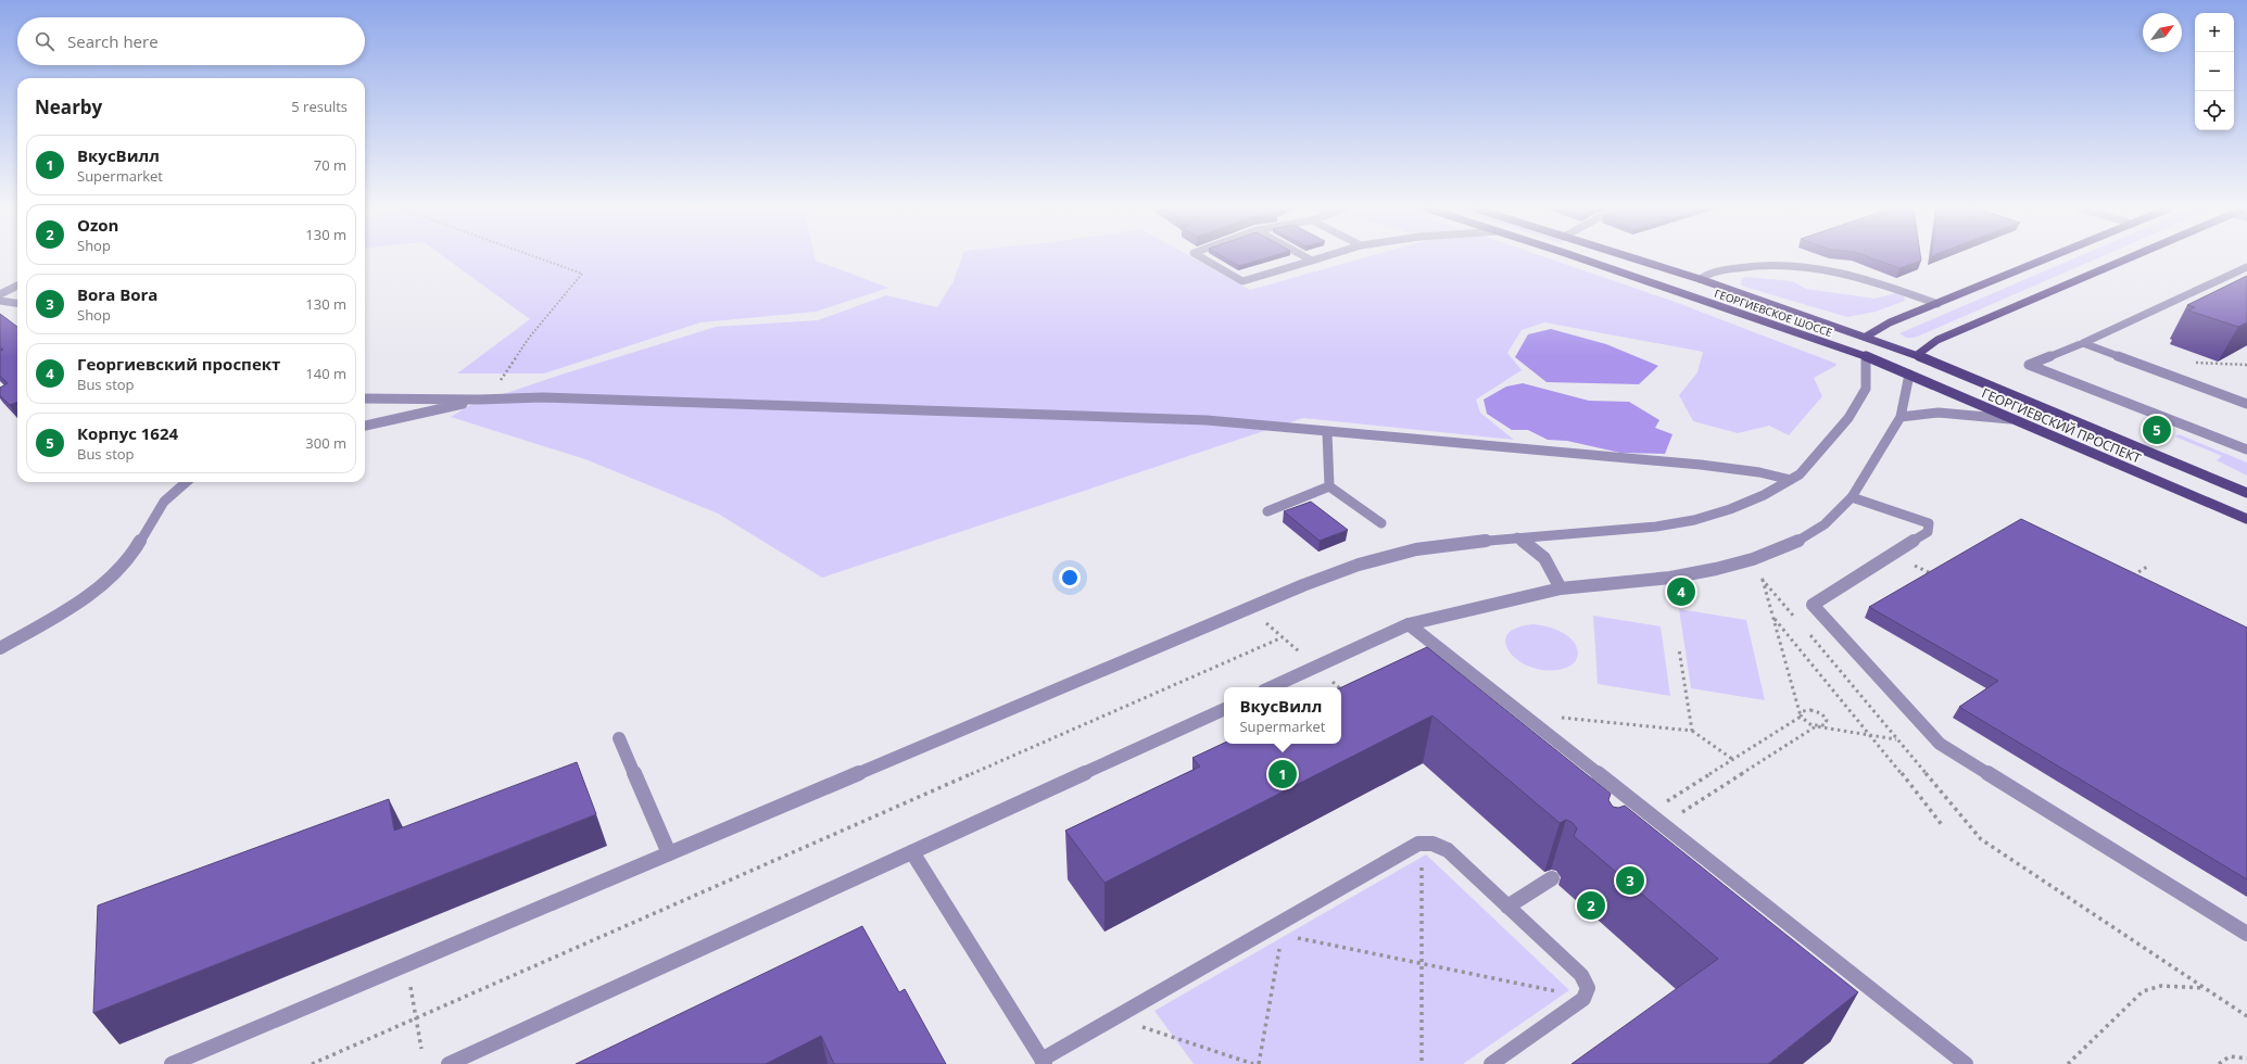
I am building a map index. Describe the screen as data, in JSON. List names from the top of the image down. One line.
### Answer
{"streets":{"main road":["ГЕОРГИЕВСКОЕ ШОССЕ","ГЕОРГИЕВСКИЙ ПРОСПЕКТ"]},"crossings":[["ГЕОРГИЕВСКОЕ ШОССЕ","ГЕОРГИЕВСКИЙ ПРОСПЕКТ"]],"north":"top right","page":{"map_buttons":["+","−"],"search":"Search here","heading":["Nearby","5 results"],"list":[{"mark":"1","name":"ВкусВилл","note":"Supermarket","value":"70 m"},{"mark":"2","name":"Ozon","note":"Shop","value":"130 m"},{"mark":"3","name":"Bora Bora","note":"Shop","value":"130 m"},{"mark":"4","name":"Георгиевский проспект","note":"Bus stop","value":"140 m"},{"mark":"5","name":"Корпус 1624","note":"Bus stop","value":"300 m"}],"pins":["5","4","1","3","2"],"popup":["ВкусВилл","Supermarket"]}}
